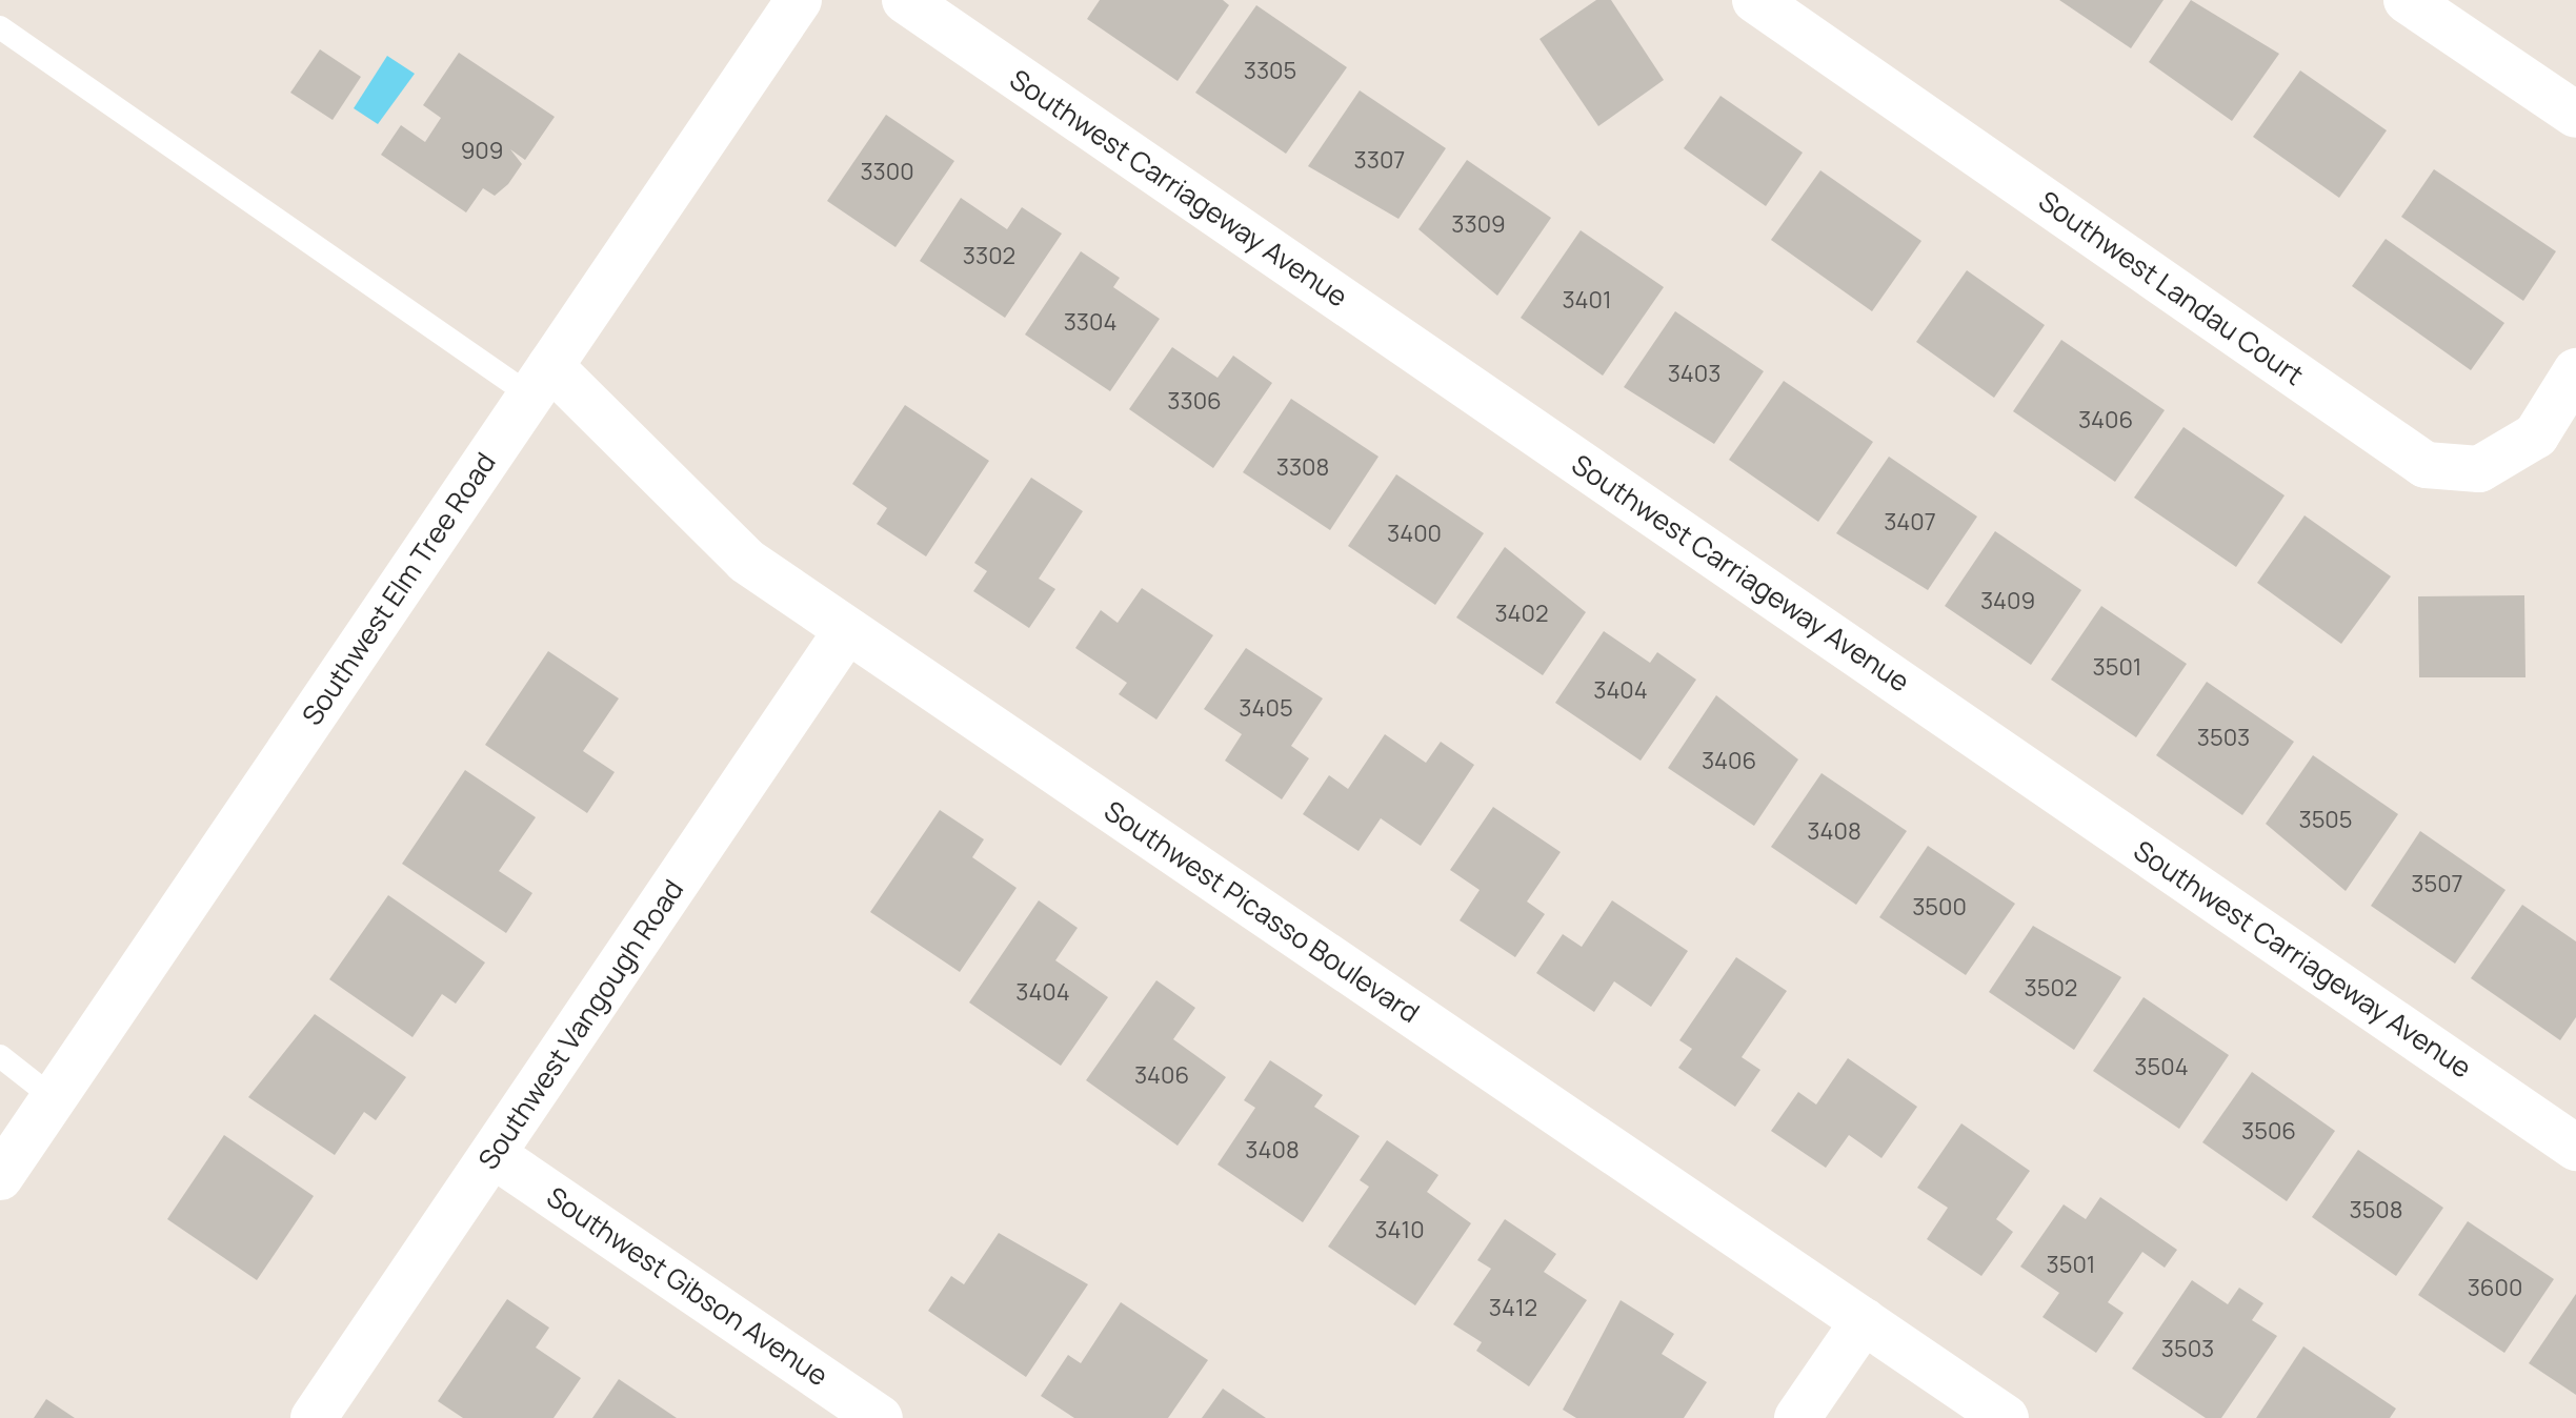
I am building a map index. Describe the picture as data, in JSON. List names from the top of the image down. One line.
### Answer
{"streets":{"street":["Southwest Carriageway Avenue","Southwest Landau Court","Southwest Elm Tree Road","Southwest Picasso Boulevard","Southwest Vangough Road","Southwest Gibson Avenue"]},"crossings":[["Southwest Elm Tree Road","Southwest Picasso Boulevard"],["Southwest Picasso Boulevard","Southwest Vangough Road"],["Southwest Vangough Road","Southwest Gibson Avenue"]],"house_numbers":["3305","909","3307","3300","3309","3302","3401","3304","3403","3306","3406","3308","3407","3400","3409","3402","3501","3404","3405","3503","3406","3505","3408","3507","3500","3502","3404","3504","3406","3506","3408","3508","3410","3501","3600","3412","3503"]}
